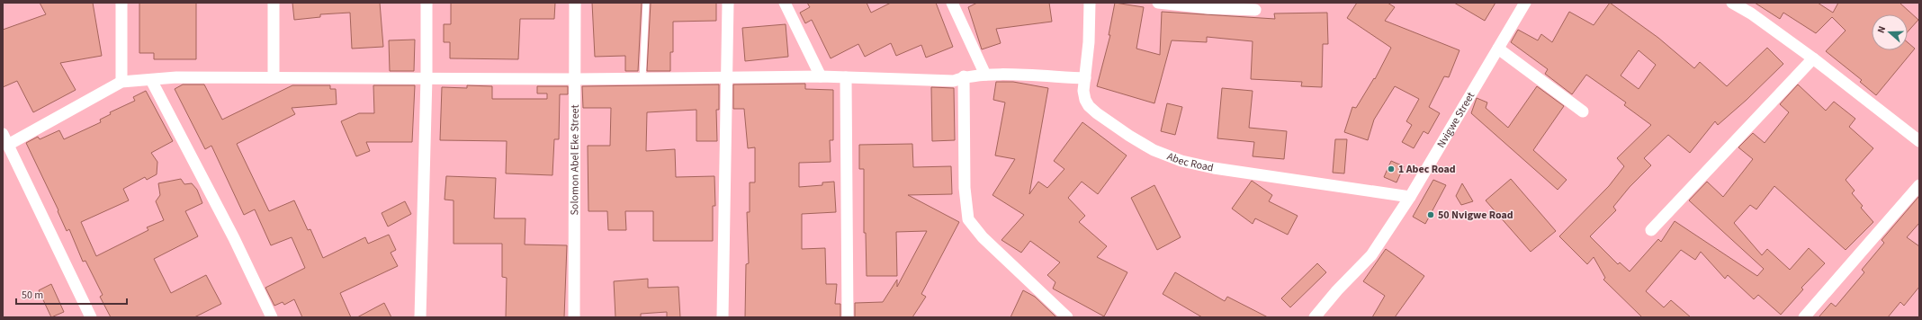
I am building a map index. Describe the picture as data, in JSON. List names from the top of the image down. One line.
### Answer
{"streets":{"street":["Nvigwe Street","Solomon Abel Eke Street","Abec Road"]},"crossings":[["Nvigwe Street","Abec Road"]],"places":["1 Abec Road","50 Nvigwe Road"],"scale_bar":"50 m","north":"left"}
